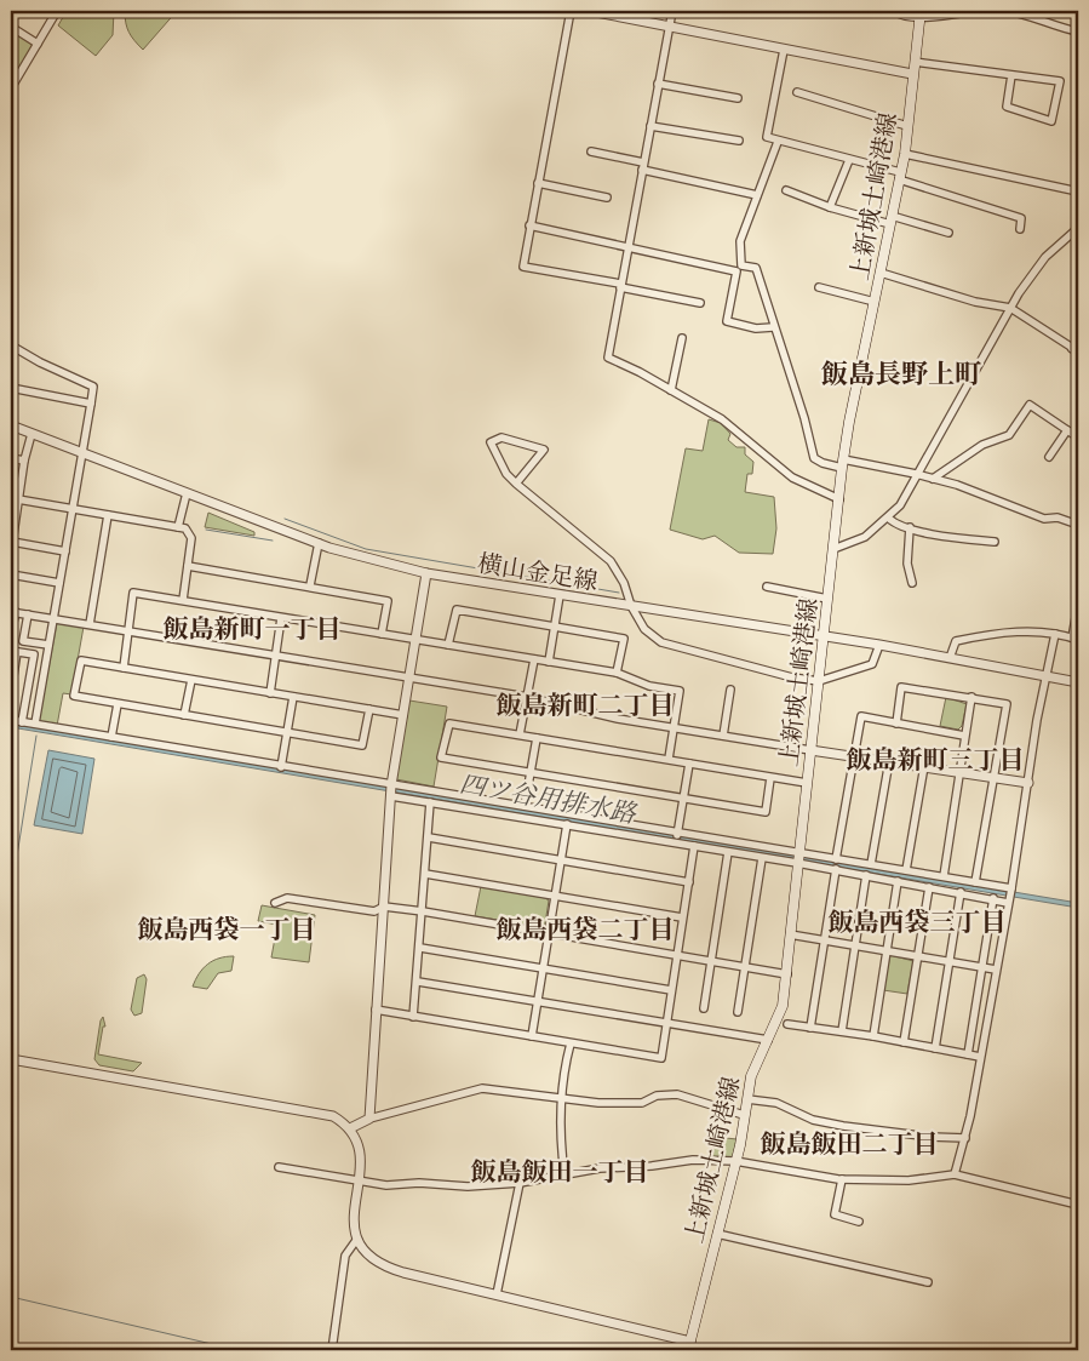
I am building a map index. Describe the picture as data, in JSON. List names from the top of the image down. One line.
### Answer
{"streets":{"main road":["上新城土崎港線"],"street":["横山金足線"]},"crossings":[["上新城土崎港線","横山金足線"]],"districts":["飯島長野上町","飯島新町一丁目","飯島新町二丁目","飯島新町三丁目","飯島西袋三丁目","飯島西袋一丁目","飯島西袋二丁目","飯島飯田二丁目","飯島飯田一丁目"],"water":["四ツ谷用排水路"]}
